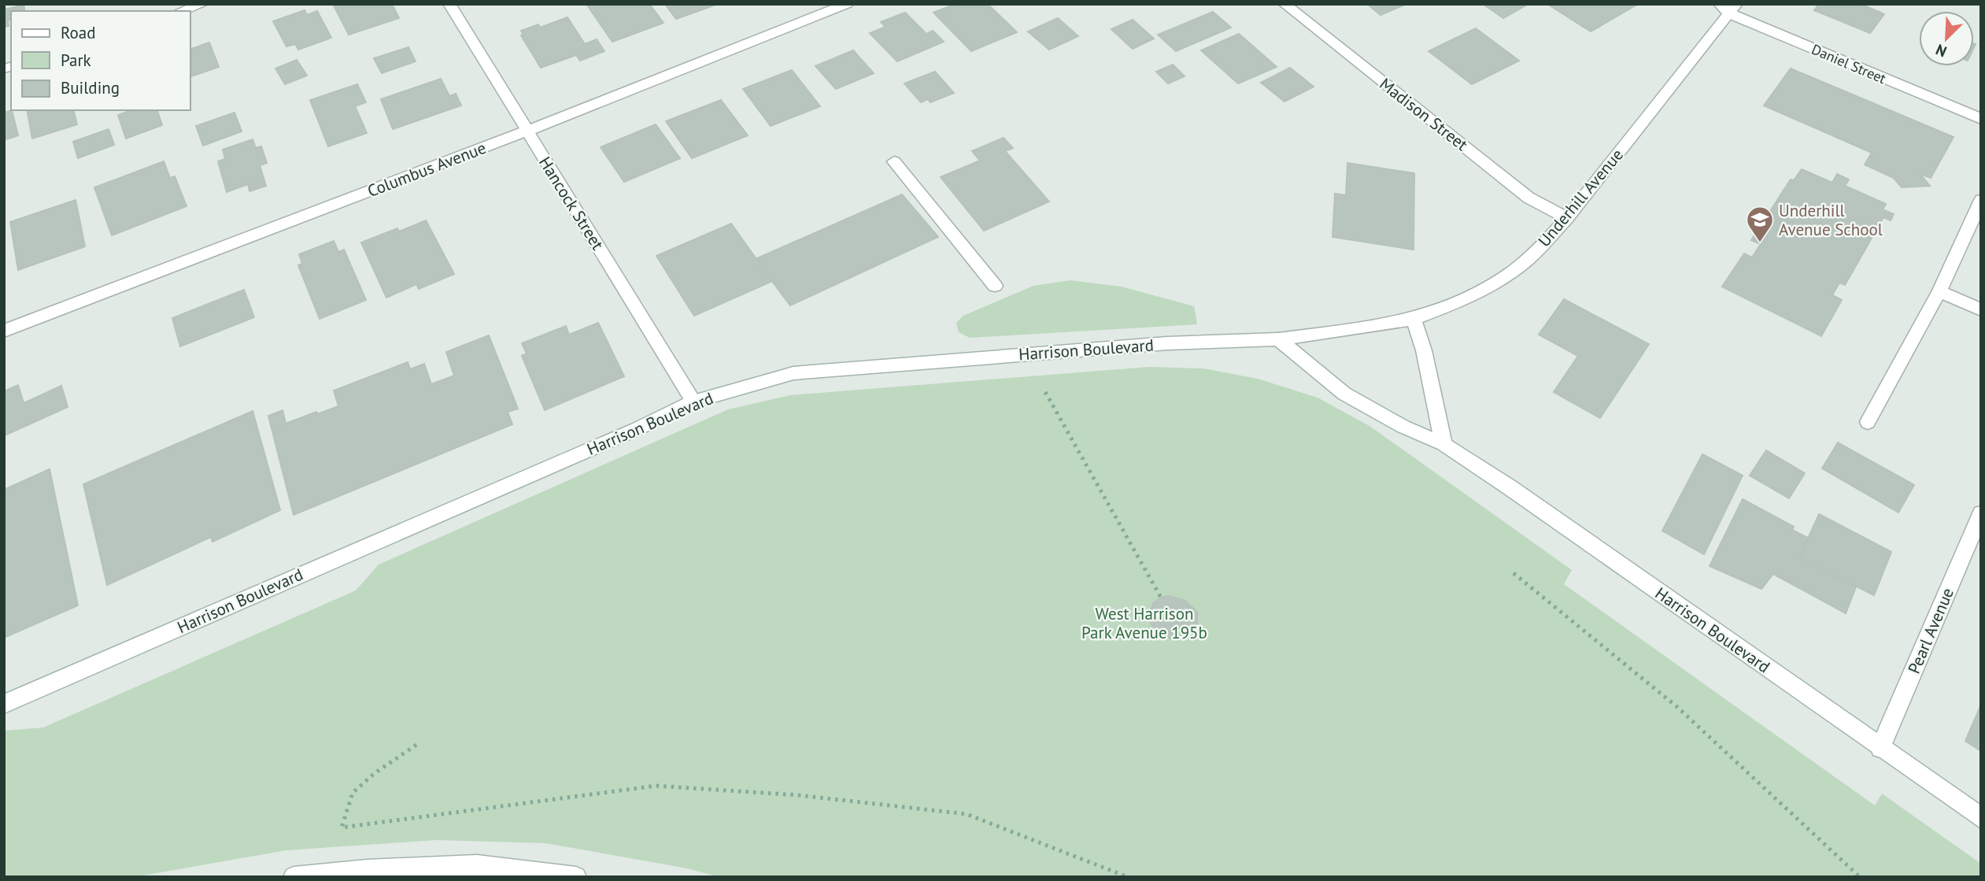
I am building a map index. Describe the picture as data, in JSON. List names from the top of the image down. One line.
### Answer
{"streets":{"street":["Daniel Street","Madison Street","Columbus Avenue","Underhill Avenue","Hancock Street","Harrison Boulevard","Pearl Avenue"]},"crossings":[["Daniel Street","Underhill Avenue"],["Madison Street","Underhill Avenue"],["Columbus Avenue","Hancock Street"],["Underhill Avenue","Harrison Boulevard"],["Hancock Street","Harrison Boulevard"],["Harrison Boulevard","Pearl Avenue"]],"parks":["West Harrison Park Avenue 195b"],"places":{"school or university":["Underhill Avenue School"]},"legend":["Road","Park","Building"],"north":"bottom left"}
